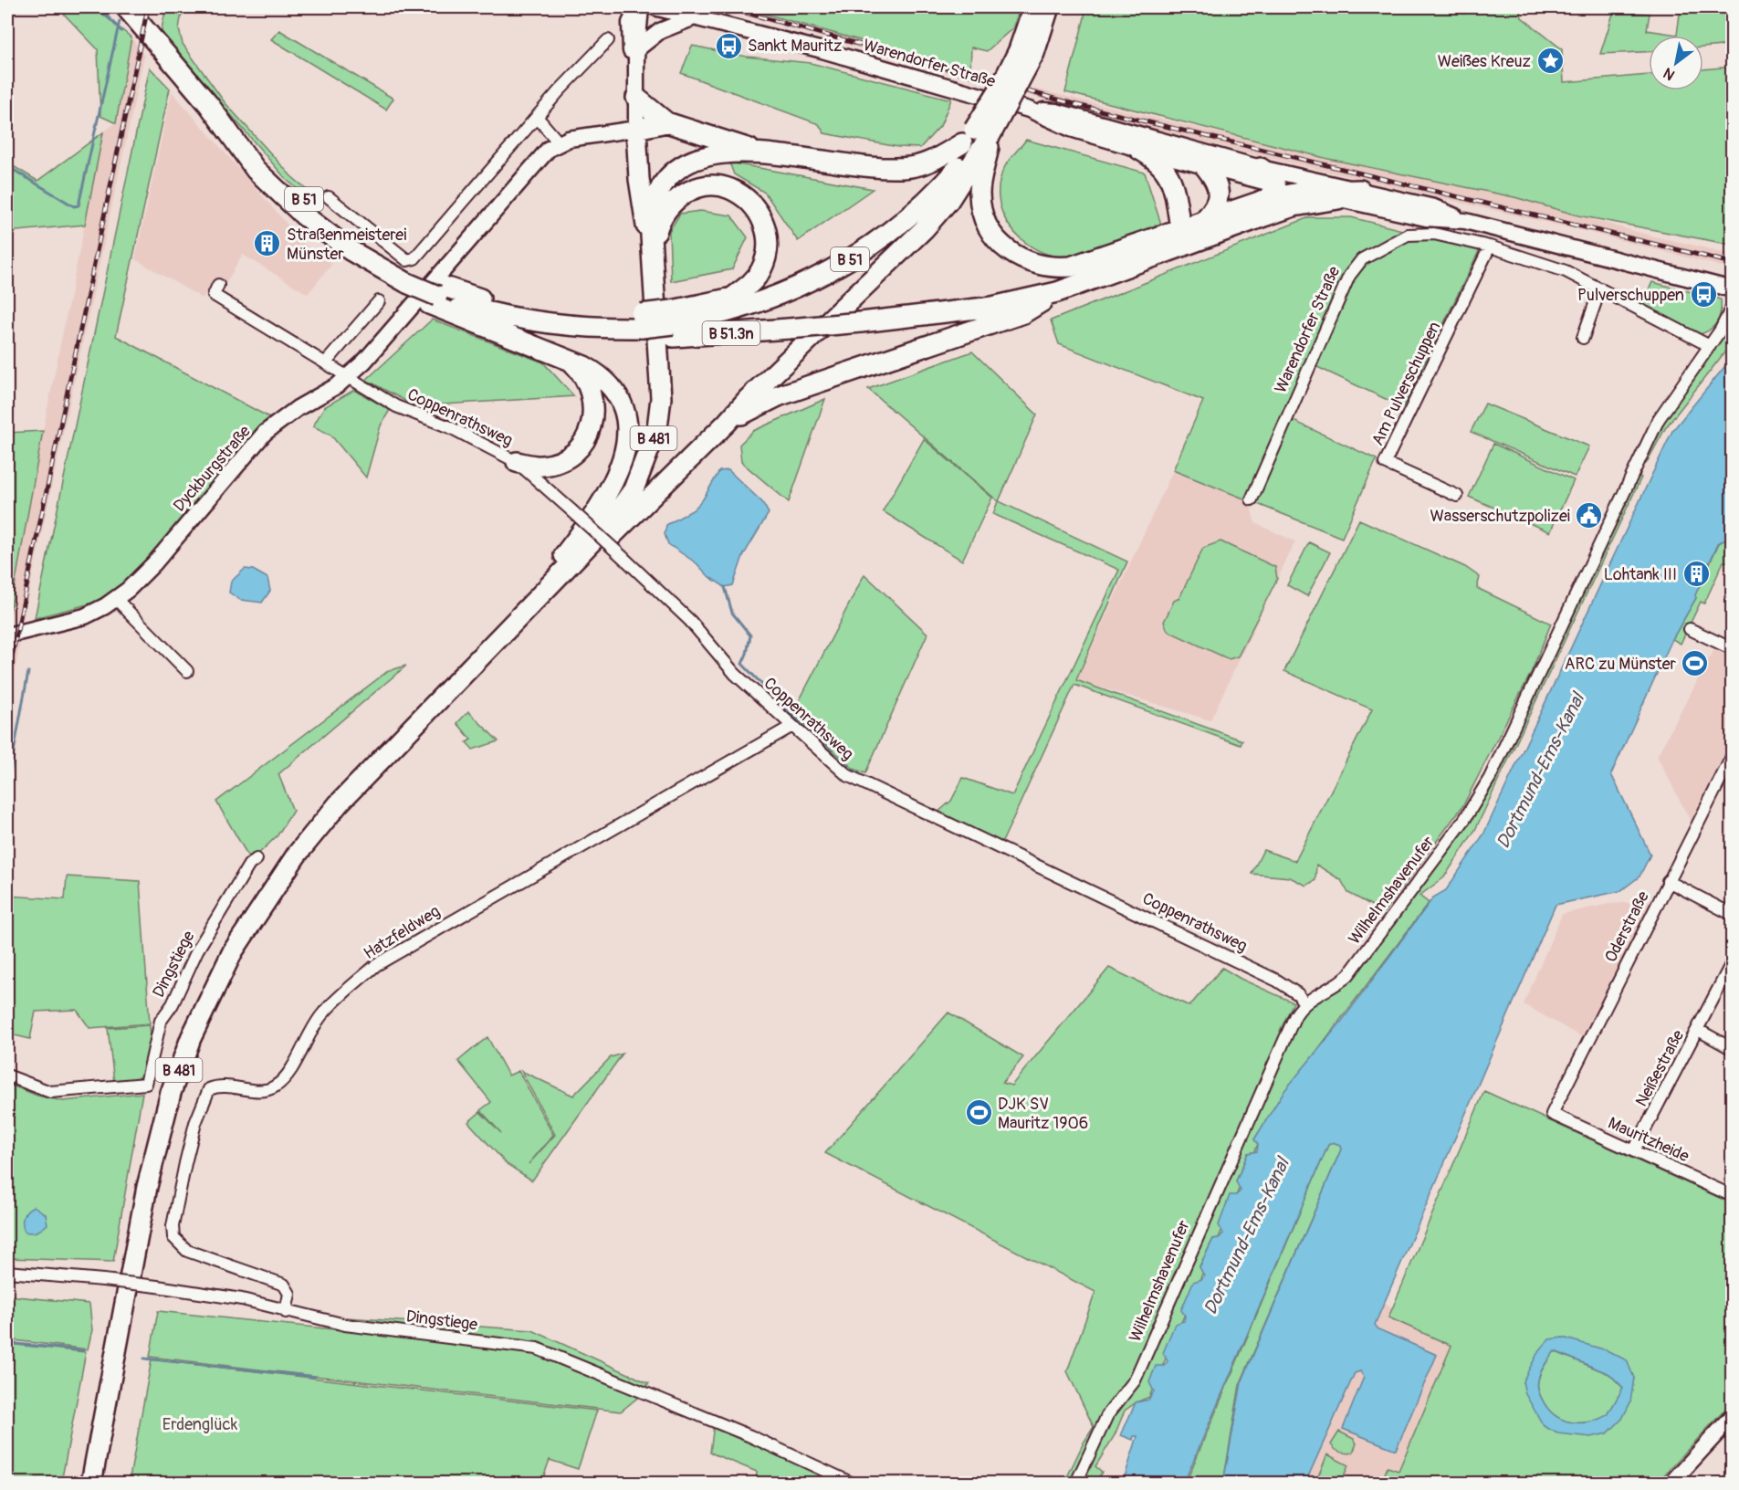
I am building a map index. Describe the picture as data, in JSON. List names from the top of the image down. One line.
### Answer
{"streets":{"highway":["B 51","B 51.3n","B 481"],"main road":["Warendorfer Straße","Dyckburgstraße"],"street":["Am Pulverschuppen","Coppenrathsweg","Wilhelmshavenufer","Oderstraße","Hatzfeldweg","Dingstiege","Neißestraße","Mauritzheide"]},"crossings":[["Warendorfer Straße","Am Pulverschuppen"],["Warendorfer Straße","Wilhelmshavenufer"],["B 51","B 51.3n"],["Coppenrathsweg","Dyckburgstraße"],["Coppenrathsweg","Wilhelmshavenufer"],["Coppenrathsweg","Hatzfeldweg"],["B 481","Dyckburgstraße"],["Oderstraße","Mauritzheide"],["Hatzfeldweg","Dingstiege"],["Neißestraße","Mauritzheide"]],"water":["Dortmund-Ems-Kanal"],"parks":["Erdenglück"],"places":{"bus stop":["Sankt Mauritz","Pulverschuppen"],"place":["Weißes Kreuz"],"building":["Straßenmeisterei Münster","Lohtank III"],"public building":["Wasserschutzpolizei"],"sports":["ARC zu Münster","DJK SV Mauritz 1906"]},"north":"bottom left"}
